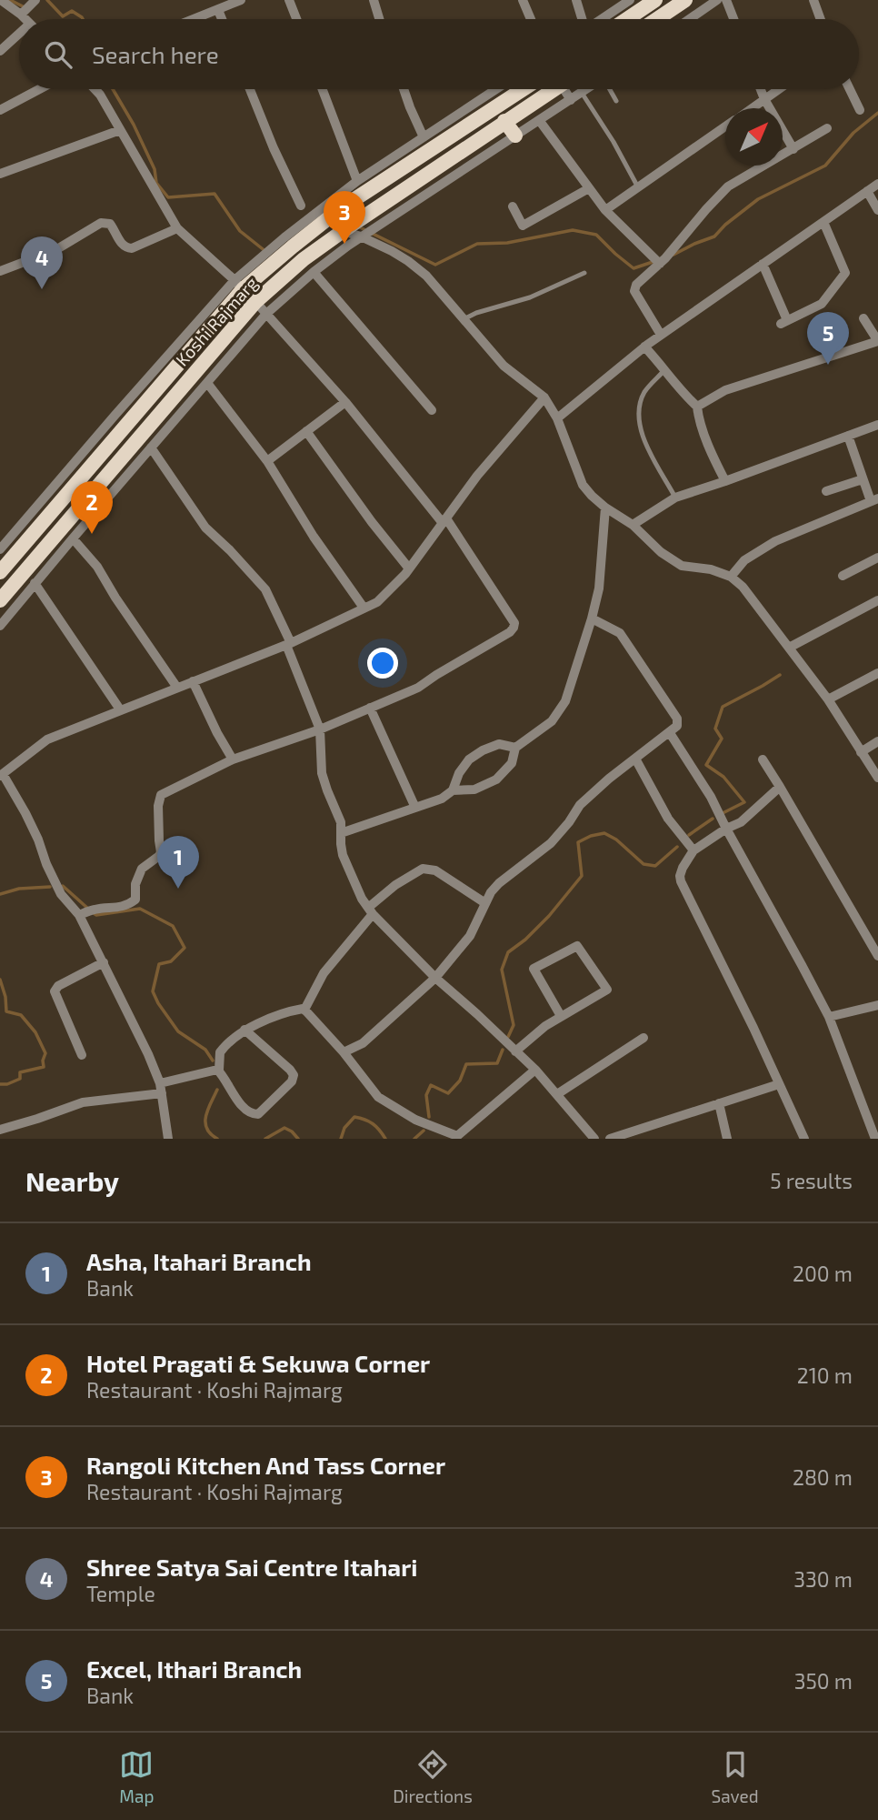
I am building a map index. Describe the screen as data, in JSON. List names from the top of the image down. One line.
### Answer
{"streets":{"main road":["Koshi Rajmarg"]},"north":"top right","page":{"search":"Search here","pins":["3","4","5","2","1"],"heading":["Nearby","5 results"],"list":[{"mark":"1","name":"Asha, Itahari Branch","note":"Bank","value":"200 m"},{"mark":"2","name":"Hotel Pragati & Sekuwa Corner","note":"Restaurant · Koshi Rajmarg","value":"210 m"},{"mark":"3","name":"Rangoli Kitchen And Tass Corner","note":"Restaurant · Koshi Rajmarg","value":"280 m"},{"mark":"4","name":"Shree Satya Sai Centre Itahari","note":"Temple","value":"330 m"},{"mark":"5","name":"Excel, Ithari Branch","note":"Bank","value":"350 m"}],"nav":["Map","Directions","Saved"]}}
